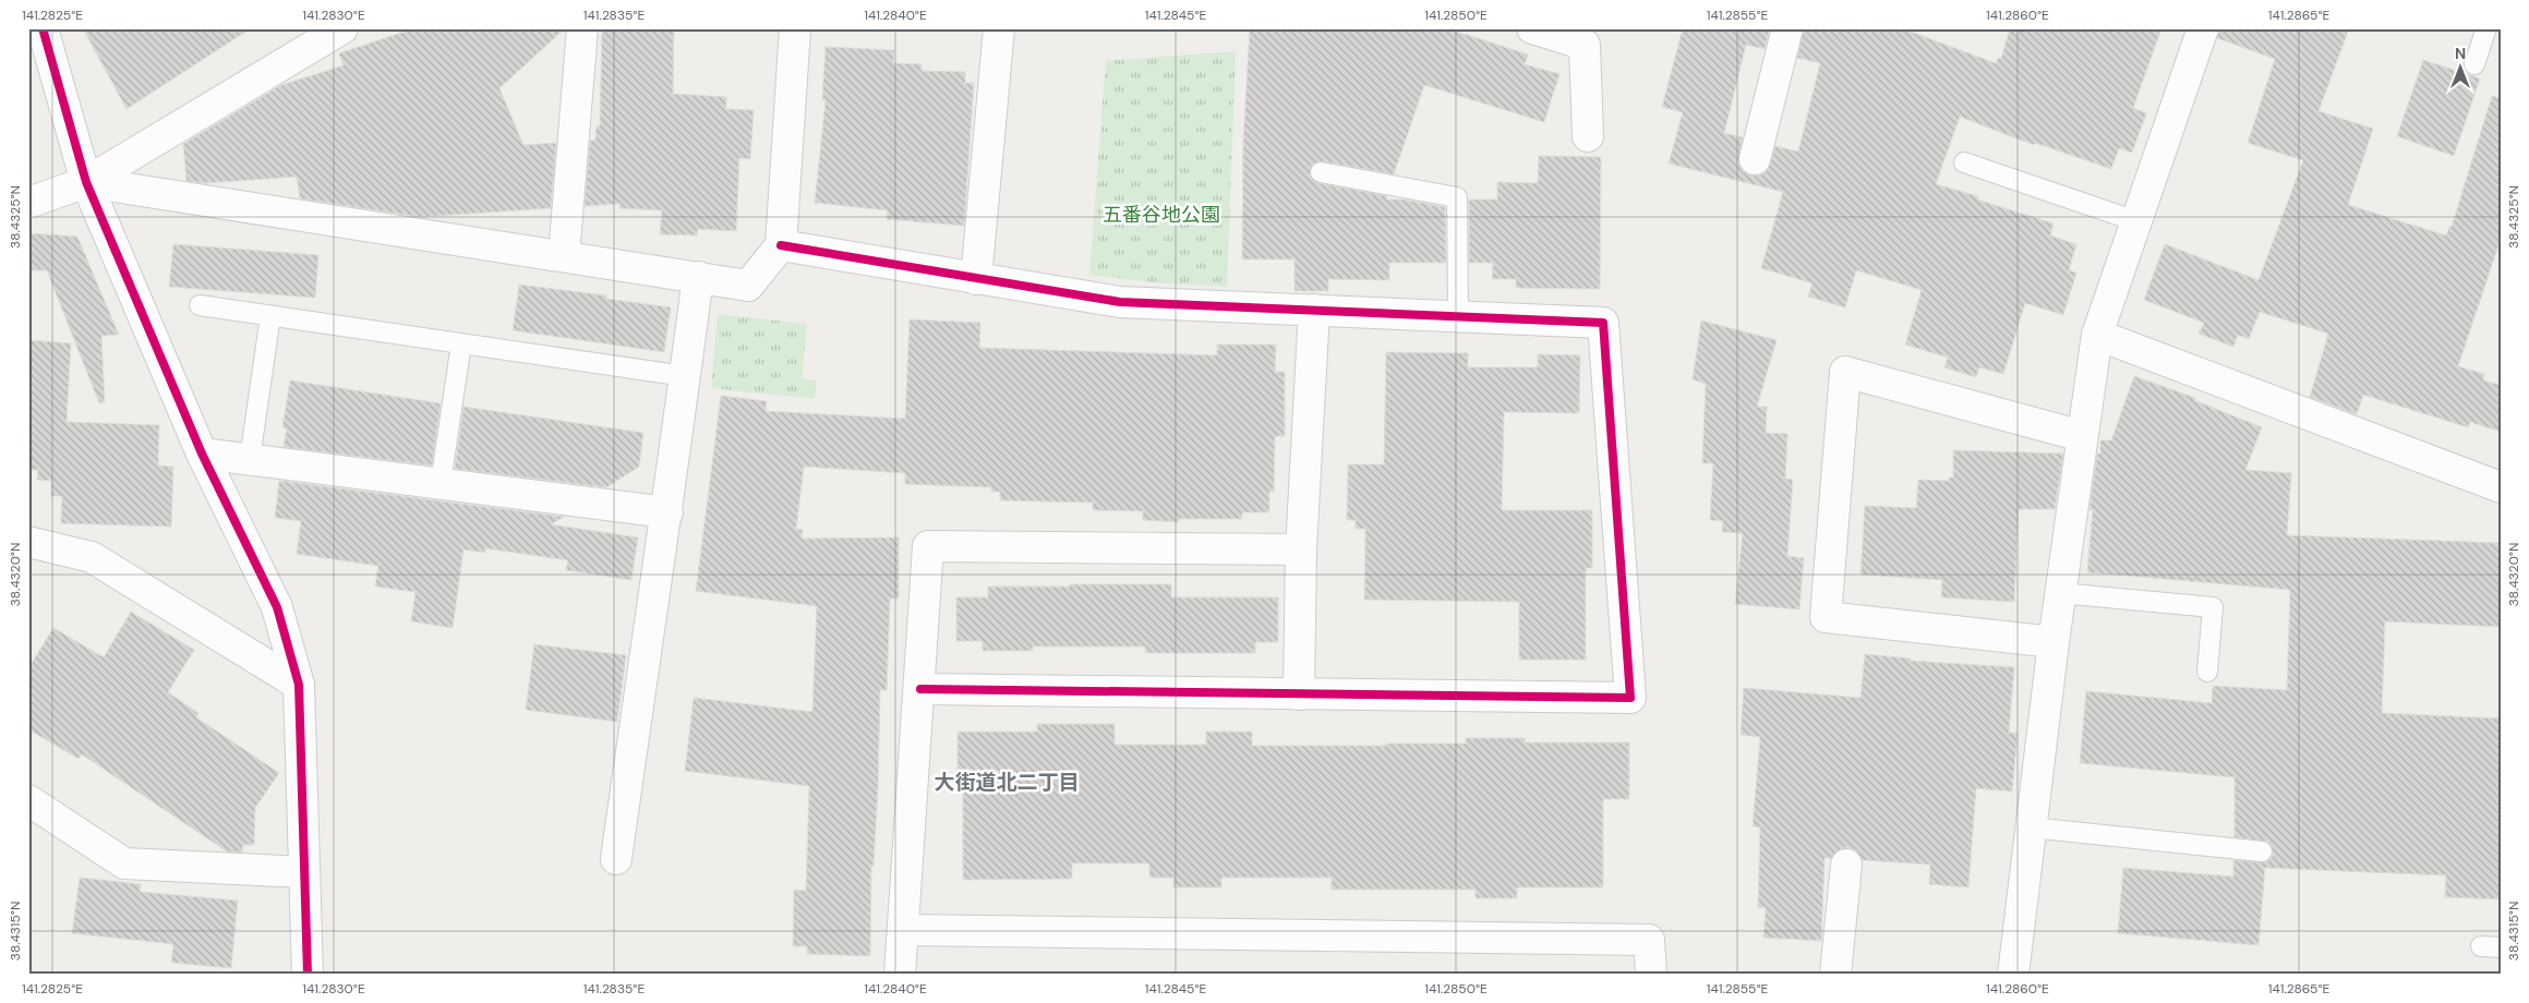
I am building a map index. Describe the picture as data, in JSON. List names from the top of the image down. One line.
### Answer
{"districts":["大街道北二丁目"],"parks":["五番谷地公園"],"north":"top","coordinates":["141.2825°E","141.2830°E","141.2835°E","141.2840°E","141.2845°E","141.2850°E","141.2855°E","141.2860°E","141.2865°E","38.4325°N","38.4320°N","38.4315°N"]}
